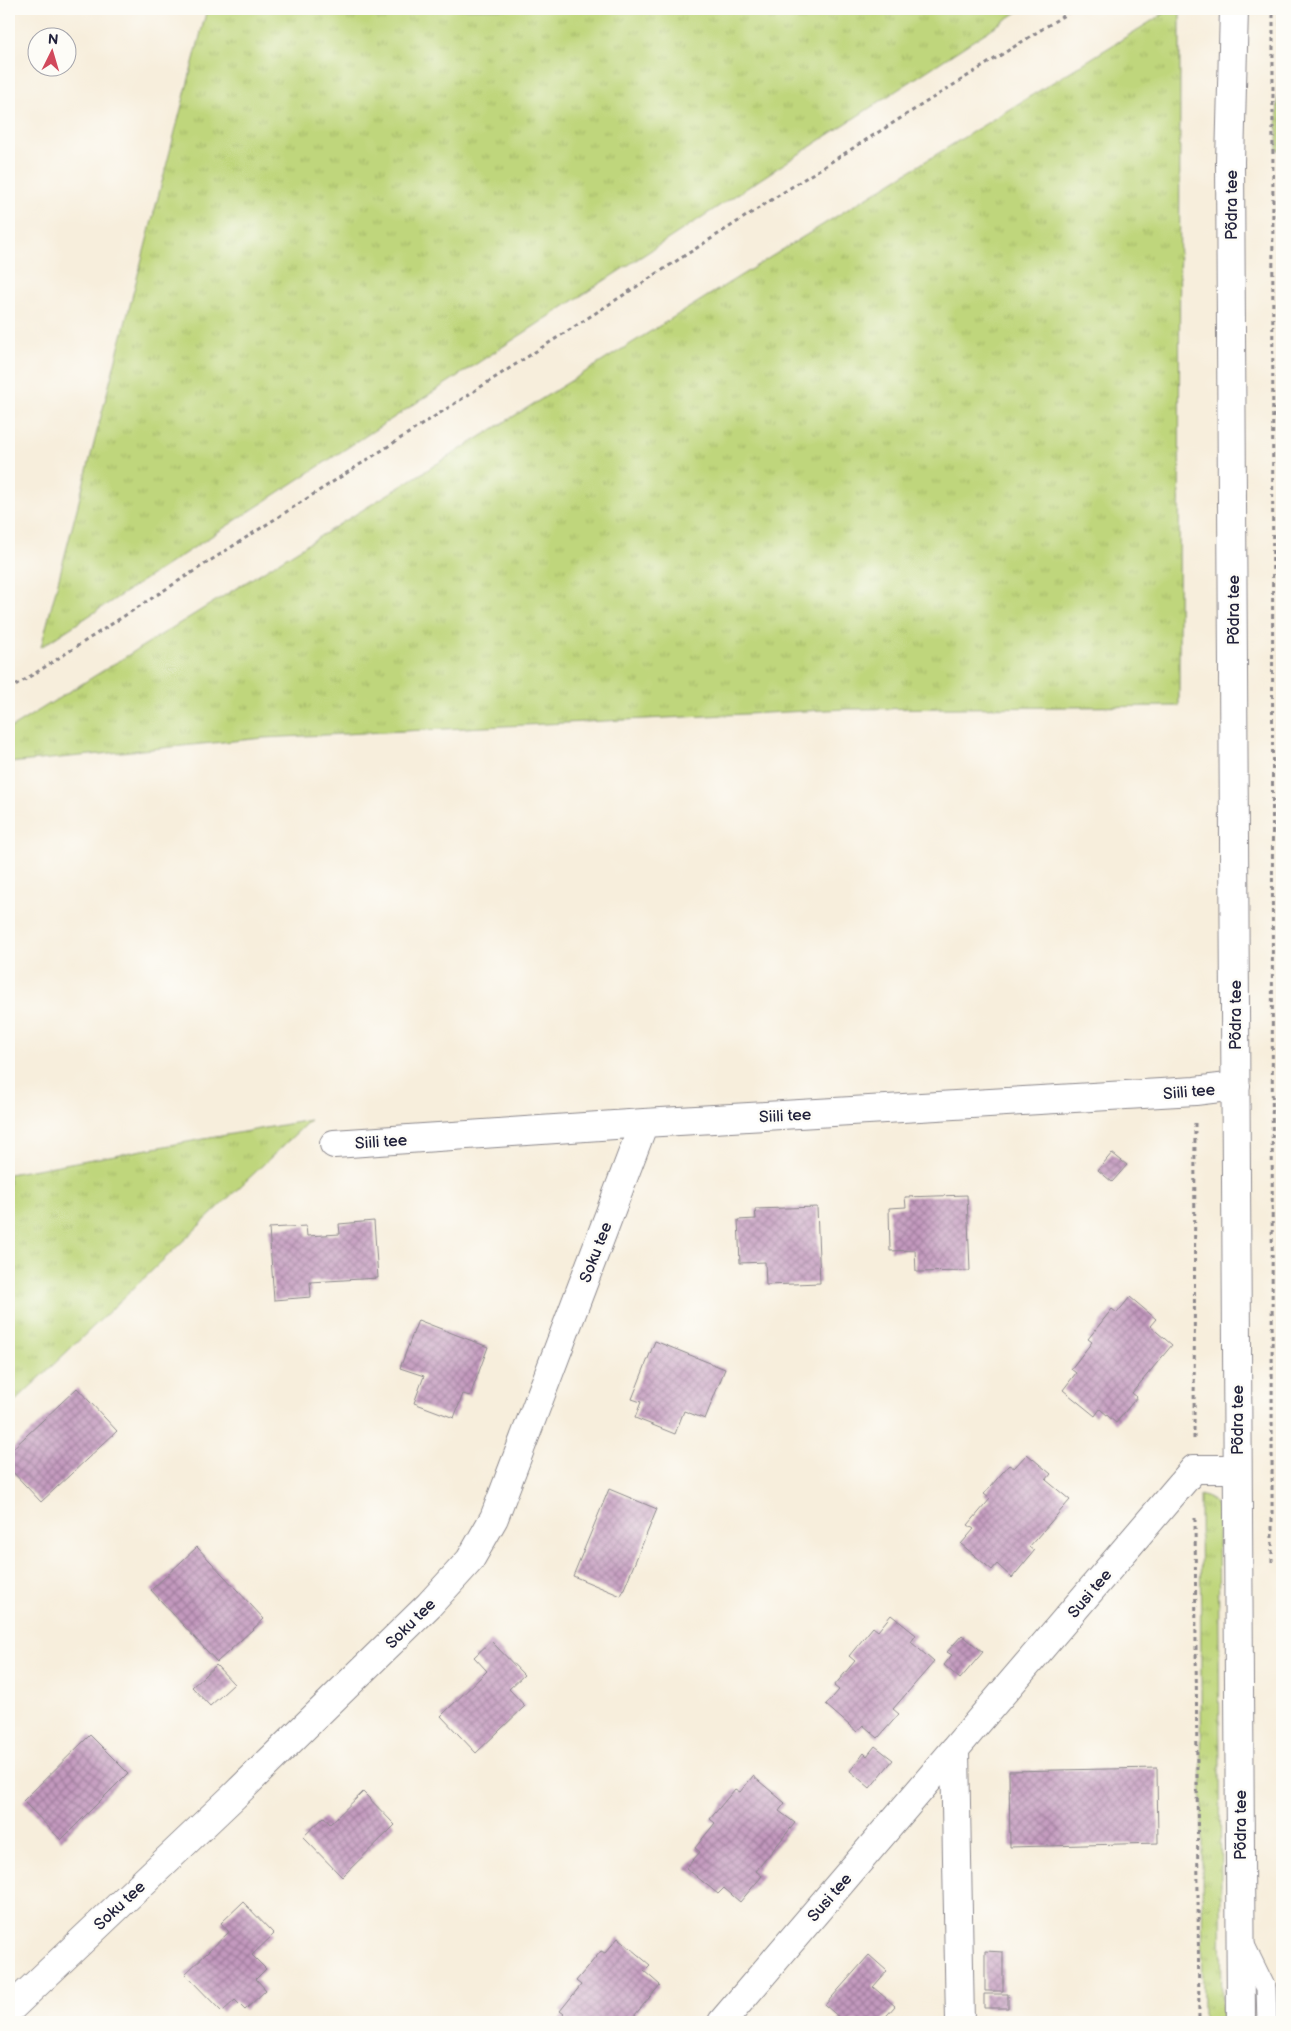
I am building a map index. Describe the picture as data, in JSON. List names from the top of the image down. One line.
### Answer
{"streets":{"street":["Põdra tee","Siili tee","Soku tee","Susi tee"]},"crossings":[["Põdra tee","Siili tee"],["Siili tee","Soku tee"]],"north":"top"}
